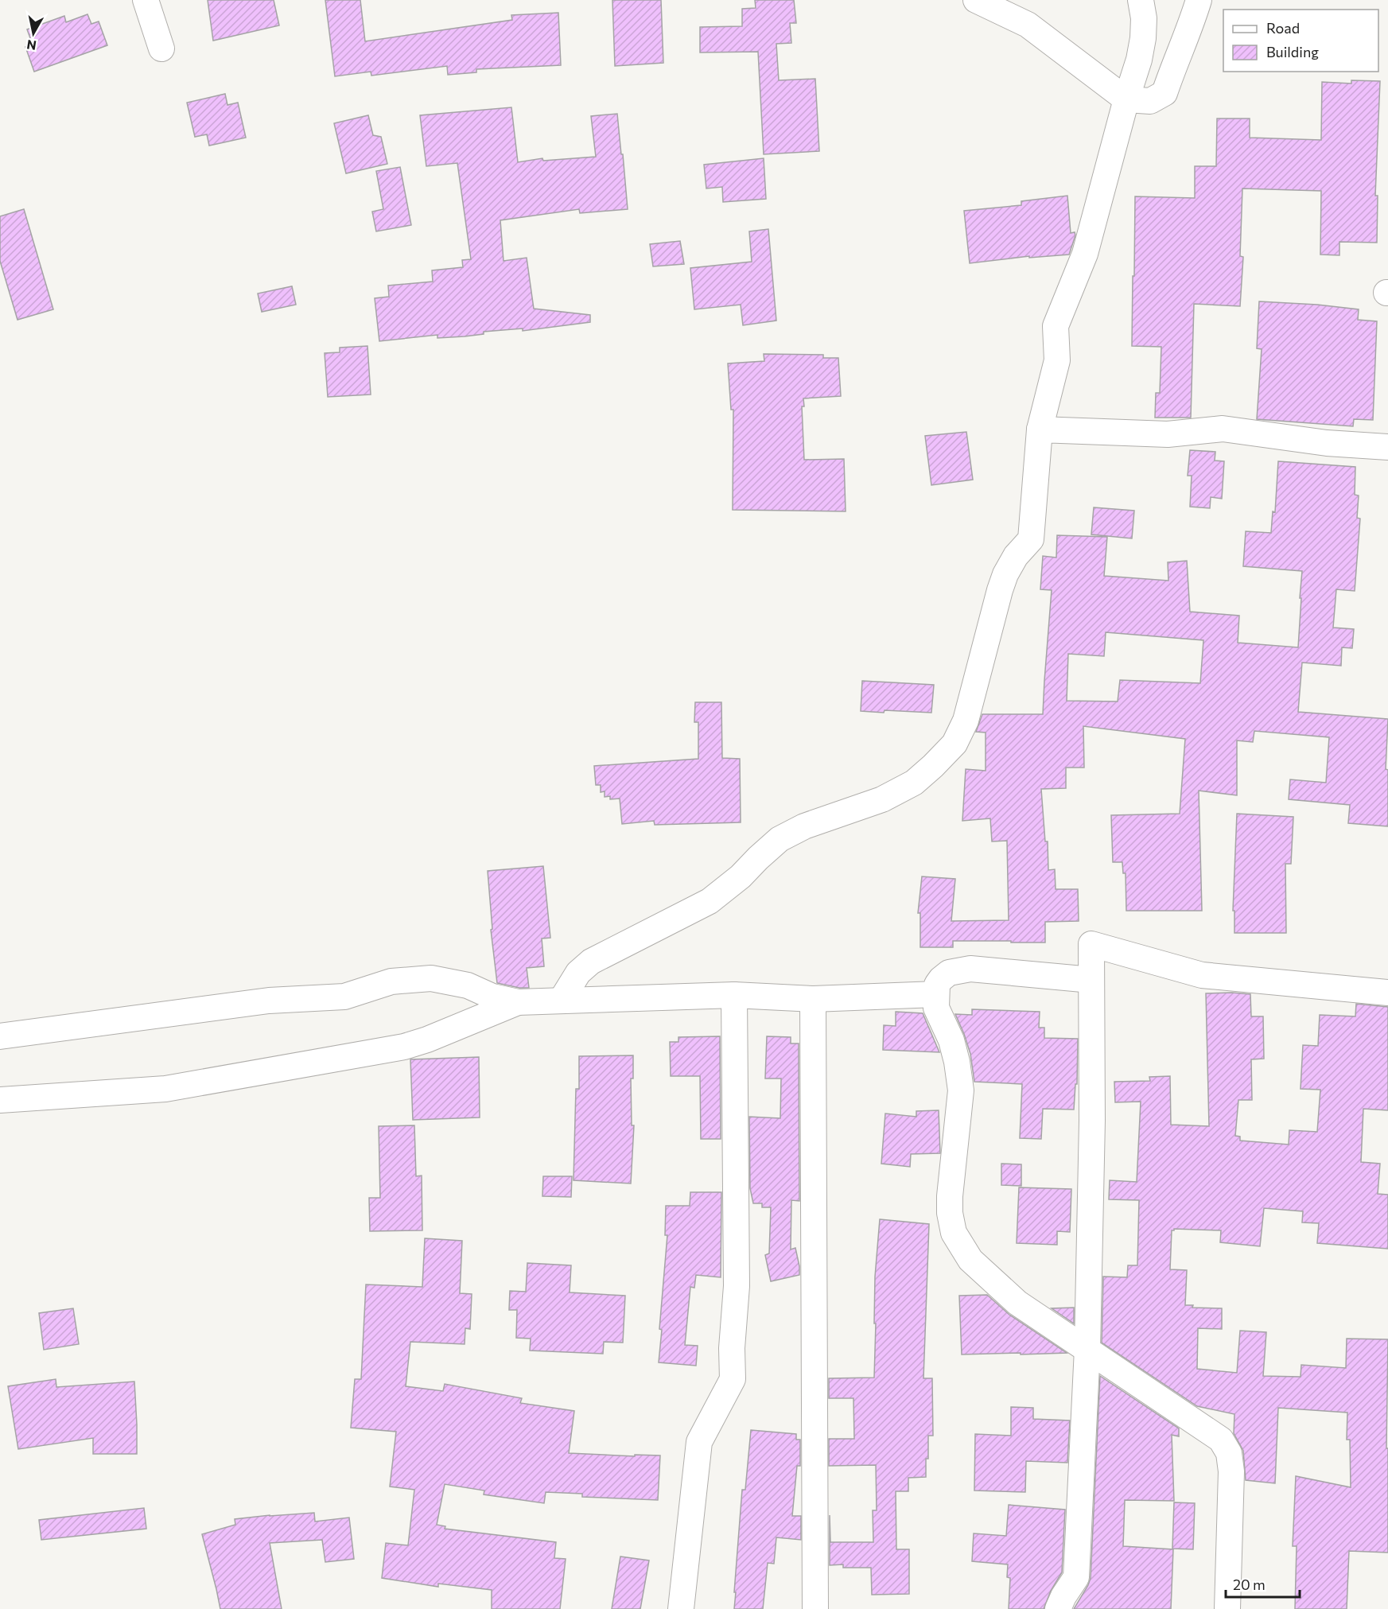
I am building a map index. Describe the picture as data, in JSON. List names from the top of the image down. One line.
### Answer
{"legend":["Road","Building"],"scale_bar":"20 m","north":"bottom"}
